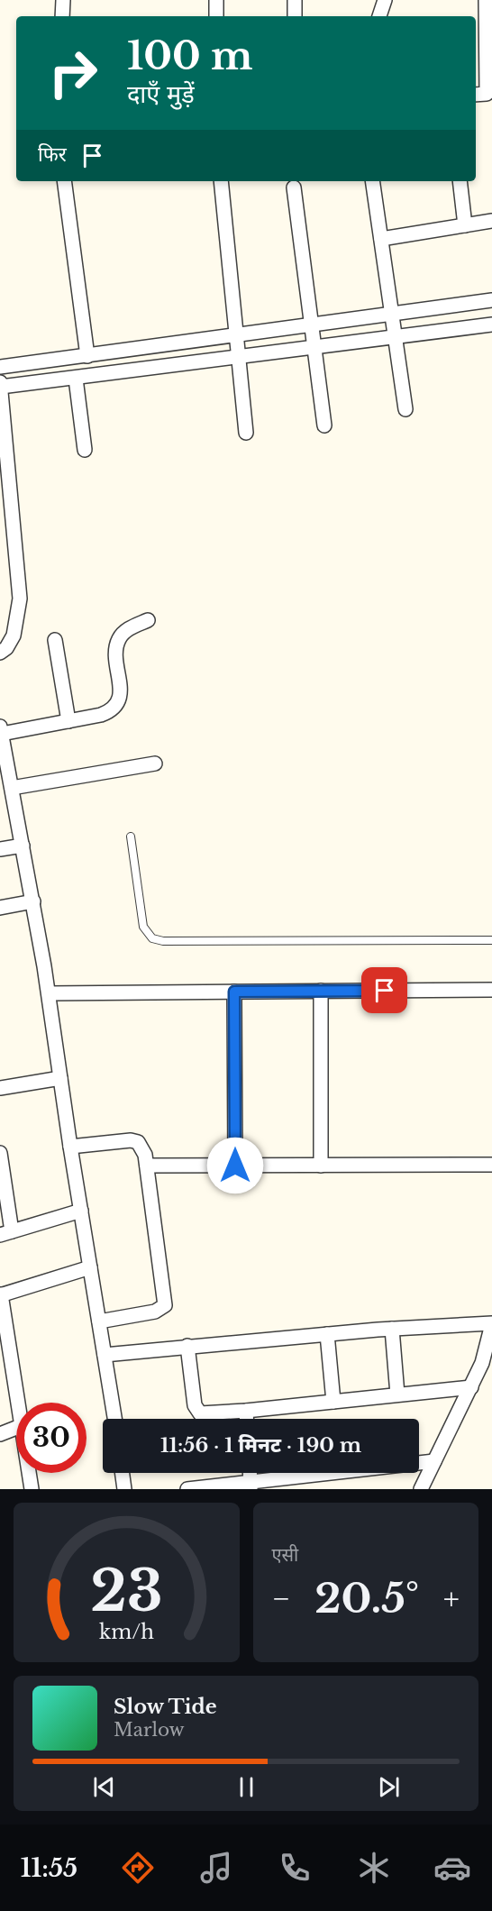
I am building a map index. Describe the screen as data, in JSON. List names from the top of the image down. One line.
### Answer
{"page":{"turn":["100 m","दाएँ मुड़ें"],"then":"फिर","limit":"30","trip":"11:56 · 1 मिनट · 190 m","tile":"एसी","heat":["−","20.5°","+"],"song":["Slow Tide","Marlow"],"tabs":"11:55","gauge":["23","km/h"]}}
